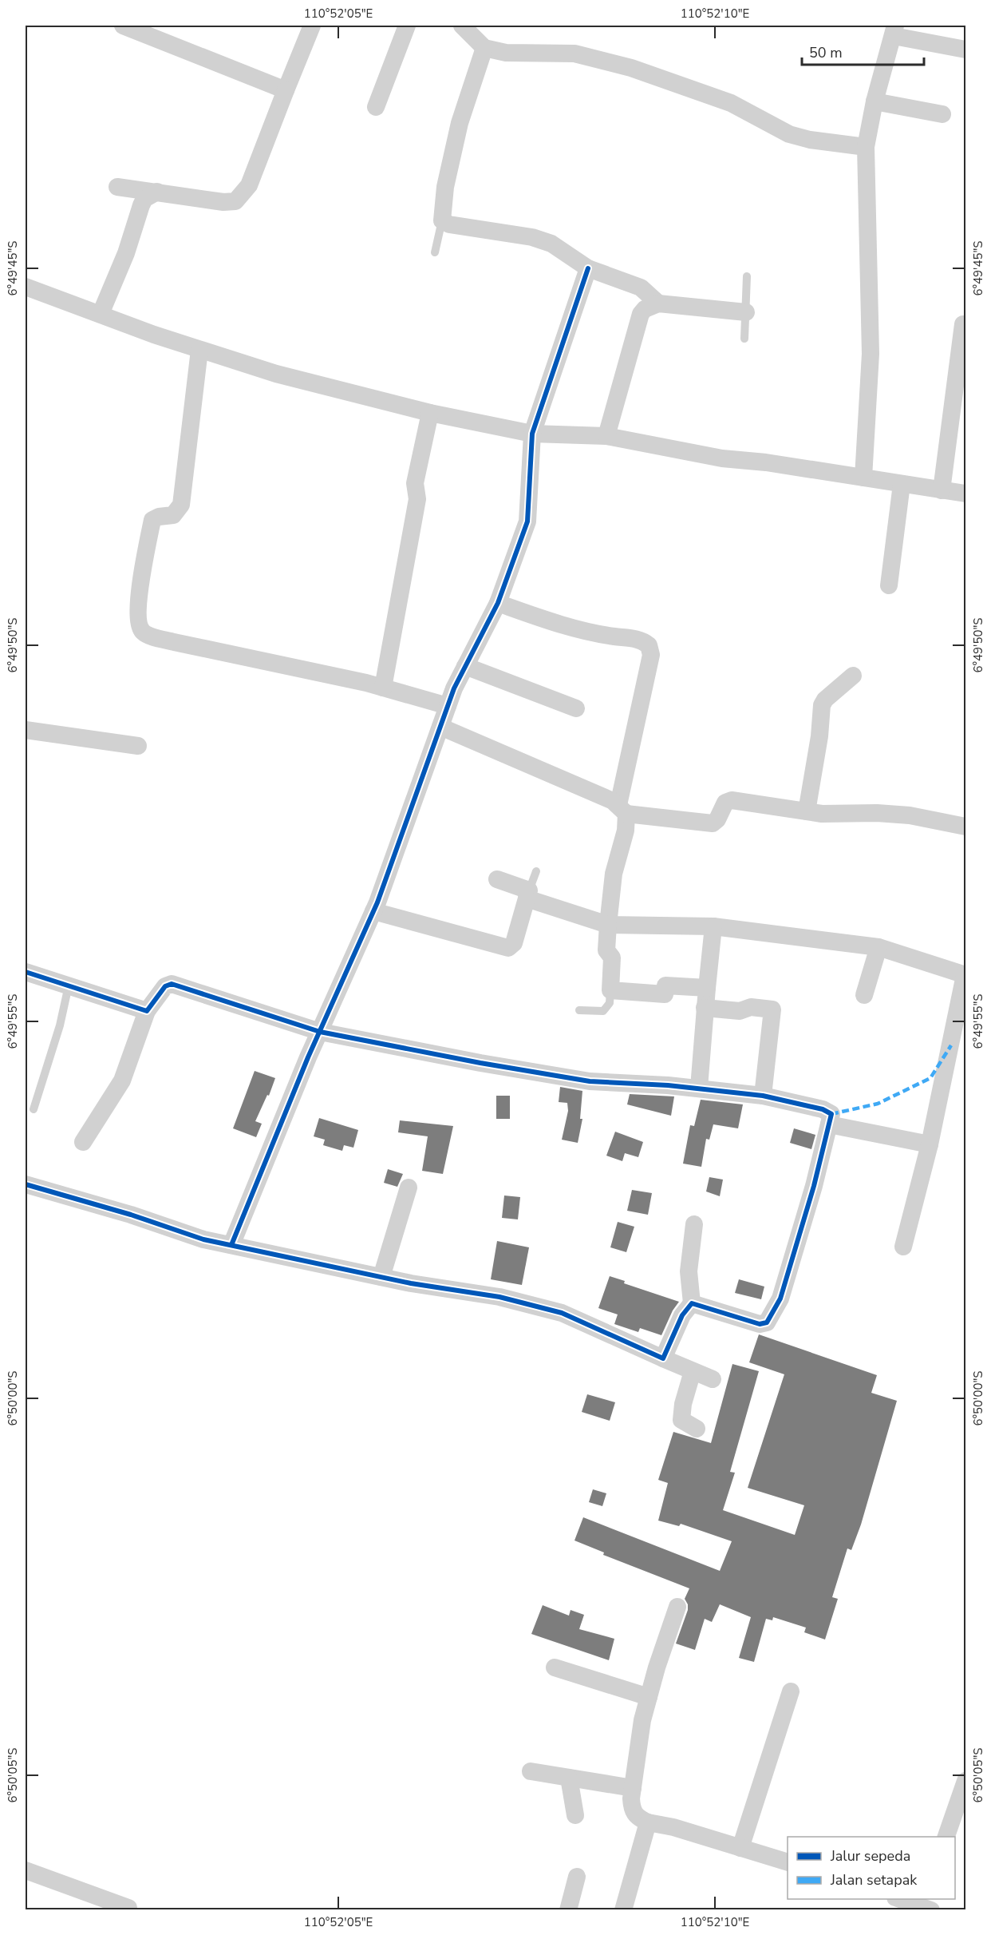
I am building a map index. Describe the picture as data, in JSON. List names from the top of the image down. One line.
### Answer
{"legend":["Jalur sepeda","Jalan setapak"],"scale_bar":"50 m","coordinates":["110°52'05\"E","110°52'10\"E","6°49'45\"S","6°49'50\"S","6°49'55\"S","6°50'00\"S","6°50'05\"S"]}
